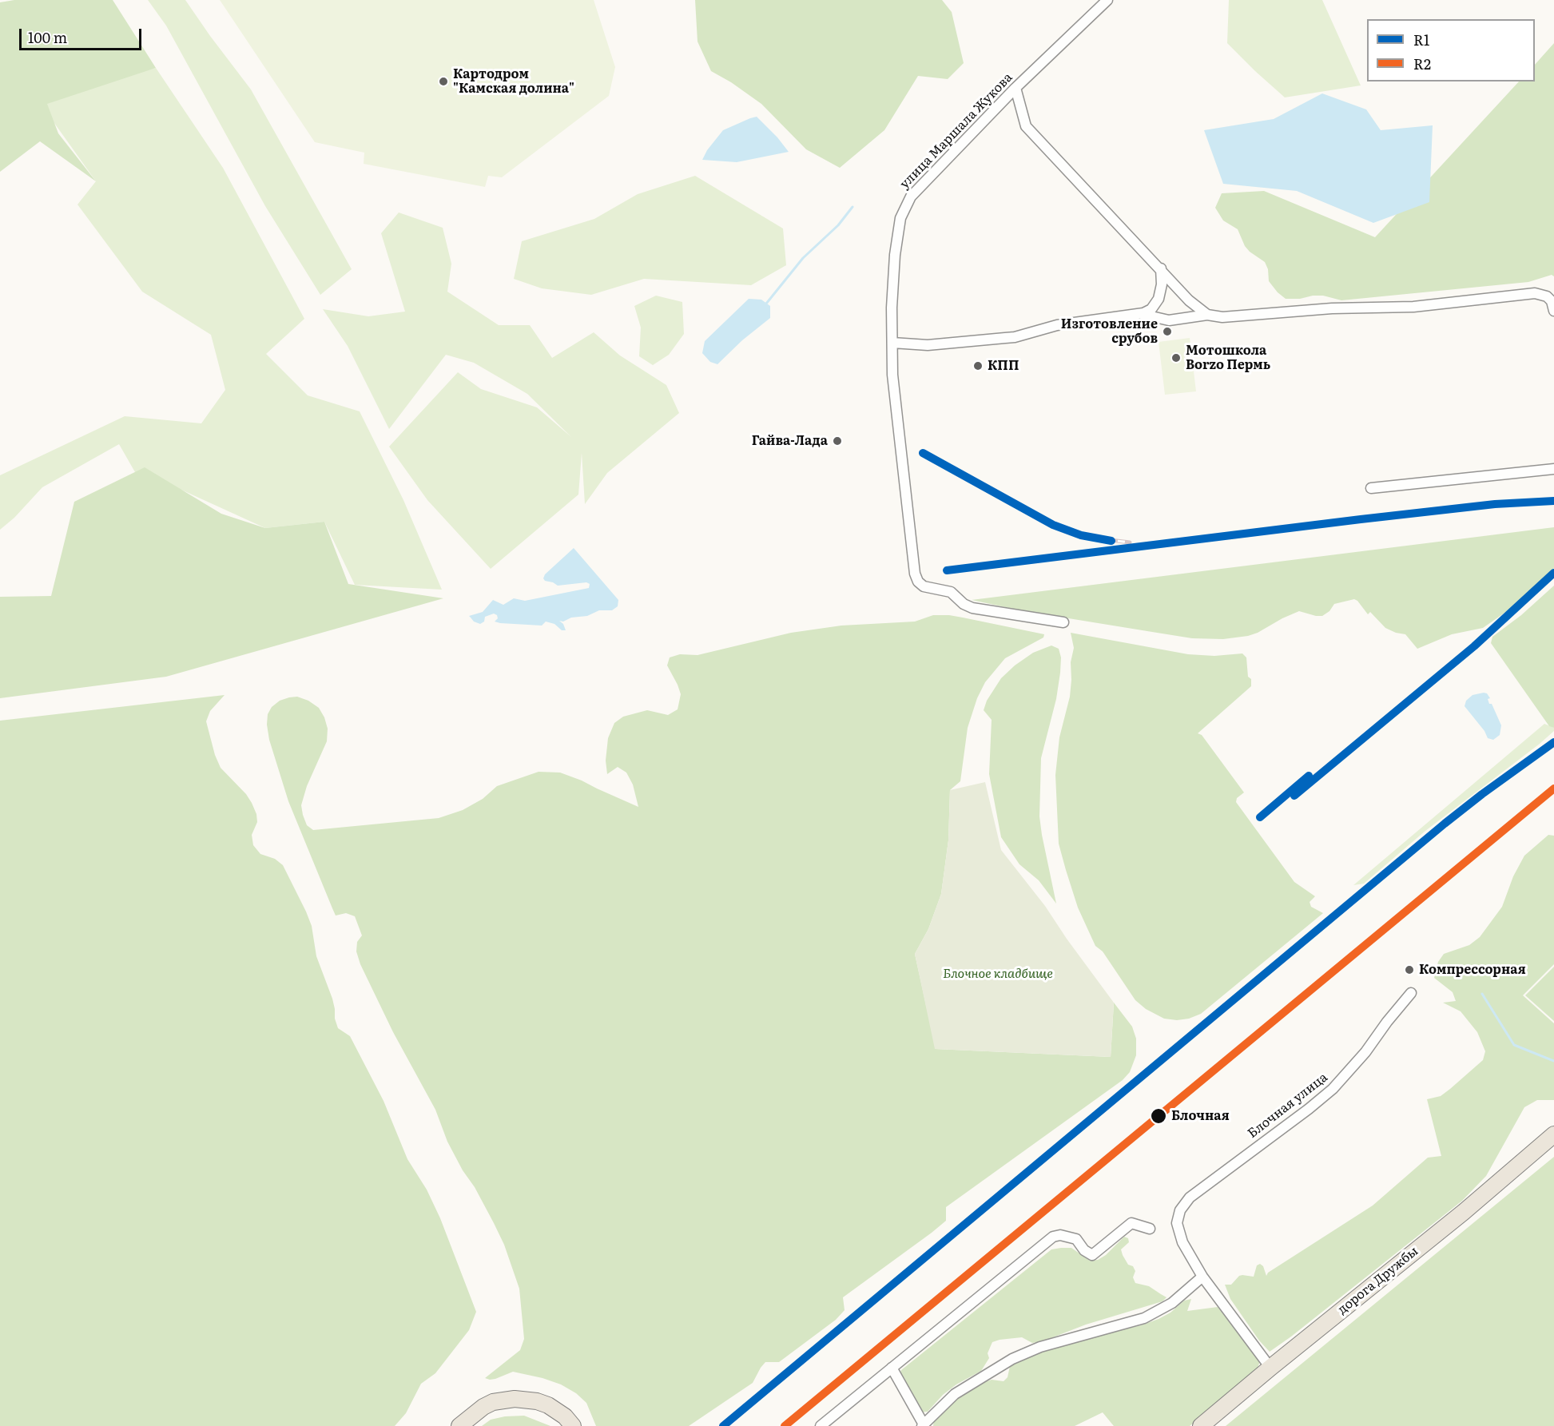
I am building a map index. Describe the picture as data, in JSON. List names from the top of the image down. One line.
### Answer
{"streets":{"main road":["дорога Дружбы"],"street":["улица Маршала Жукова","Блочная улица"]},"parks":["Блочное кладбище"],"places":["Картодром \"Камская долина\"","Изготовление срубов","Мотошкола Borzo Пермь","КПП","Гайва-Лада","Компрессорная","Блочная"],"lines":["transit line R1","transit line R2"],"legend":["R1","R2"],"scale_bar":"100 m"}
